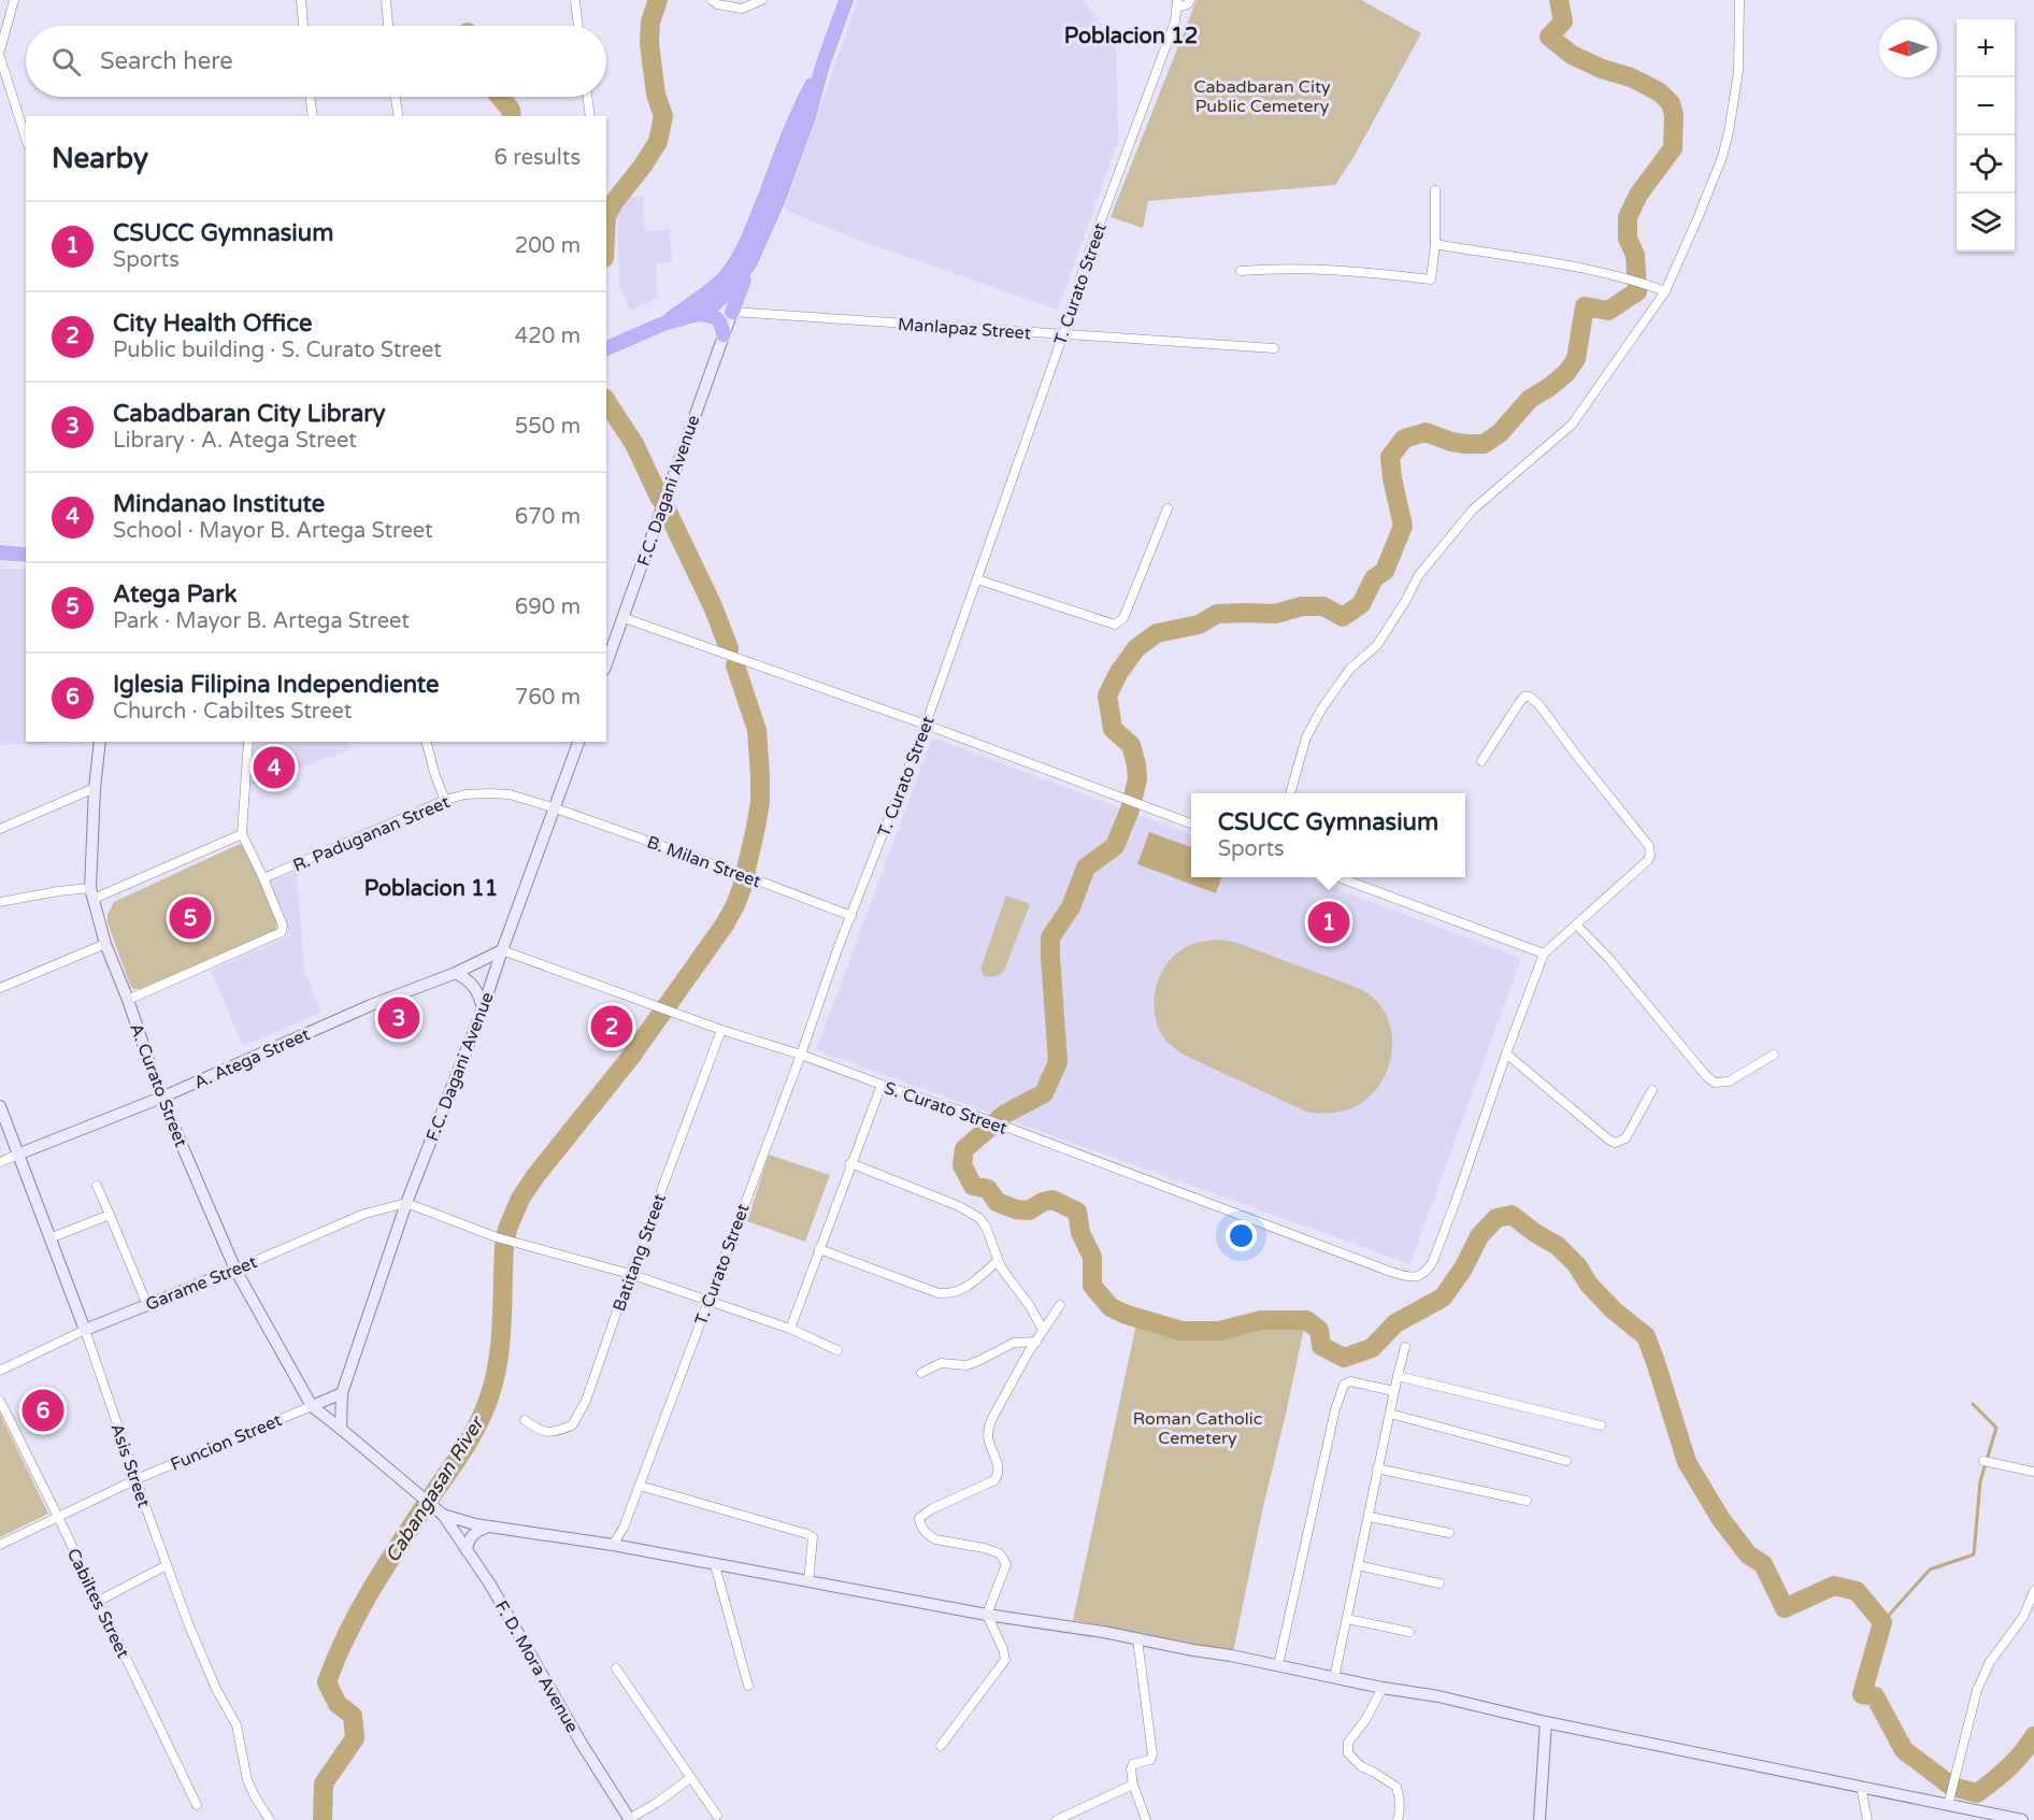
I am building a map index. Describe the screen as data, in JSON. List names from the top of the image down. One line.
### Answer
{"streets":{"main road":["F.C. Dagani Avenue","A. Atega Street","A. Curato Street","Garame Street","Asis Street","F. D. Mora Avenue"],"street":["T. Curato Street","Manlapaz Street","R. Paduganan Street","B. Milan Street","S. Curato Street","Batitang Street","Funcion Street","Cabiltes Street"]},"crossings":[["T. Curato Street","Manlapaz Street"],["T. Curato Street","B. Milan Street"],["T. Curato Street","S. Curato Street"],["Manlapaz Street","F.C. Dagani Avenue"],["F.C. Dagani Avenue","R. Paduganan Street"],["F.C. Dagani Avenue","B. Milan Street"],["F.C. Dagani Avenue","A. Atega Street"],["F.C. Dagani Avenue","S. Curato Street"],["F.C. Dagani Avenue","Garame Street"],["R. Paduganan Street","B. Milan Street"],["A. Atega Street","A. Curato Street"],["A. Atega Street","S. Curato Street"],["A. Atega Street","Asis Street"],["A. Curato Street","Garame Street"],["A. Curato Street","Funcion Street"],["S. Curato Street","Batitang Street"],["Garame Street","Asis Street"],["Funcion Street","Asis Street"],["Funcion Street","Cabiltes Street"]],"districts":["Poblacion 12","Poblacion 11"],"water":["Cabangasan River"],"parks":["Cabadbaran City Public Cemetery","Roman Catholic Cemetery"],"north":"left","page":{"map_buttons":["+","−"],"search":"Search here","heading":["Nearby","6 results"],"list":[{"mark":"1","name":"CSUCC Gymnasium","note":"Sports","value":"200 m"},{"mark":"2","name":"City Health Office","note":"Public building · S. Curato Street","value":"420 m"},{"mark":"3","name":"Cabadbaran City Library","note":"Library · A. Atega Street","value":"550 m"},{"mark":"4","name":"Mindanao Institute","note":"School · Mayor B. Artega Street","value":"670 m"},{"mark":"5","name":"Atega Park","note":"Park · Mayor B. Artega Street","value":"690 m"},{"mark":"6","name":"Iglesia Filipina Independiente","note":"Church · Cabiltes Street","value":"760 m"}],"pins":["4","5","1","3","2","6"],"popup":["CSUCC Gymnasium","Sports"]}}
